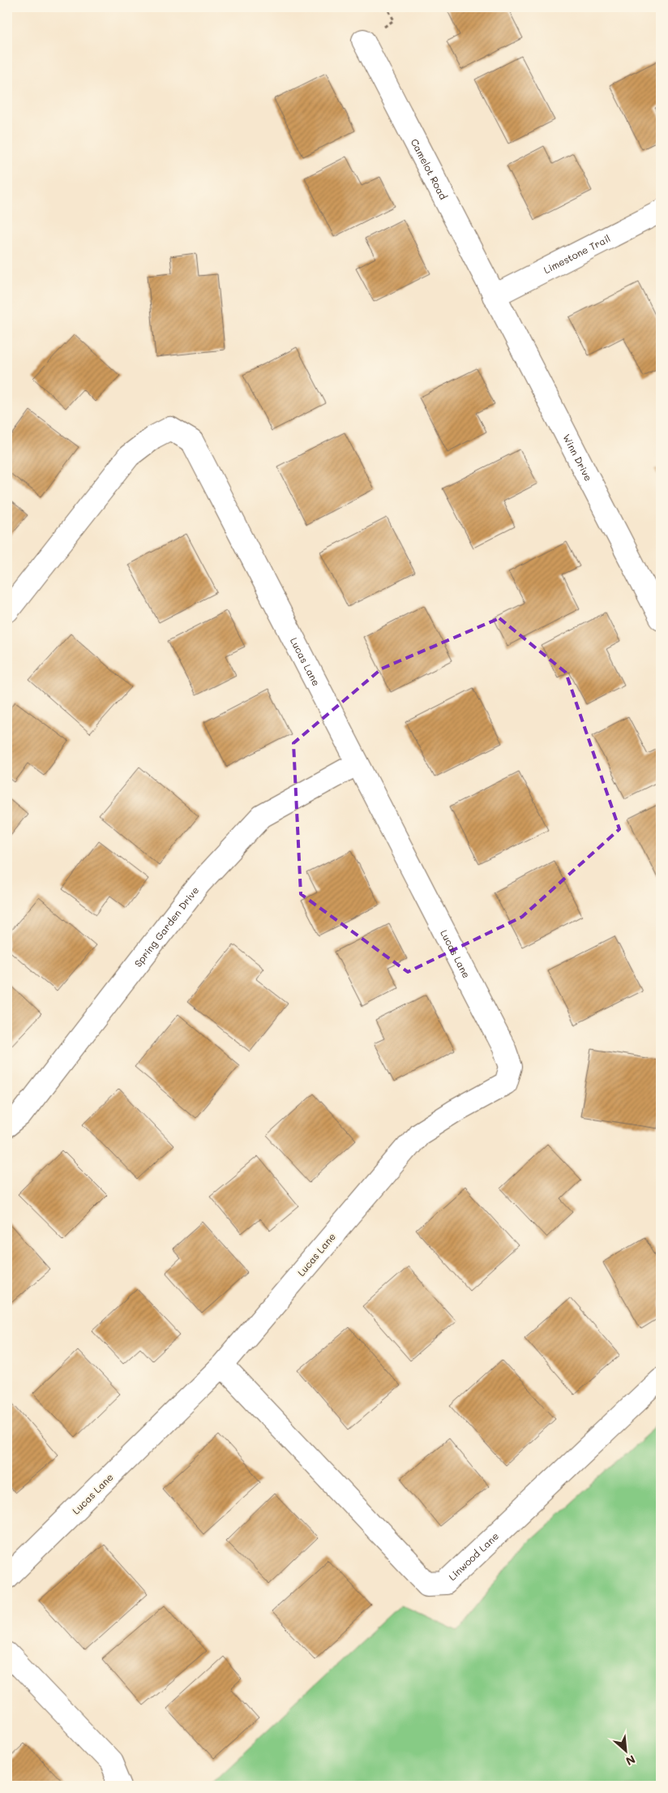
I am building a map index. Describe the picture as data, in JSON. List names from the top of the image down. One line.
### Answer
{"streets":{"street":["Camelot Road","Limestone Trail","Winn Drive","Lucas Lane","Spring Garden Drive","Linwood Lane"]},"crossings":[["Camelot Road","Limestone Trail"],["Camelot Road","Winn Drive"],["Limestone Trail","Winn Drive"],["Lucas Lane","Spring Garden Drive"],["Lucas Lane","Linwood Lane"]],"north":"bottom right"}
